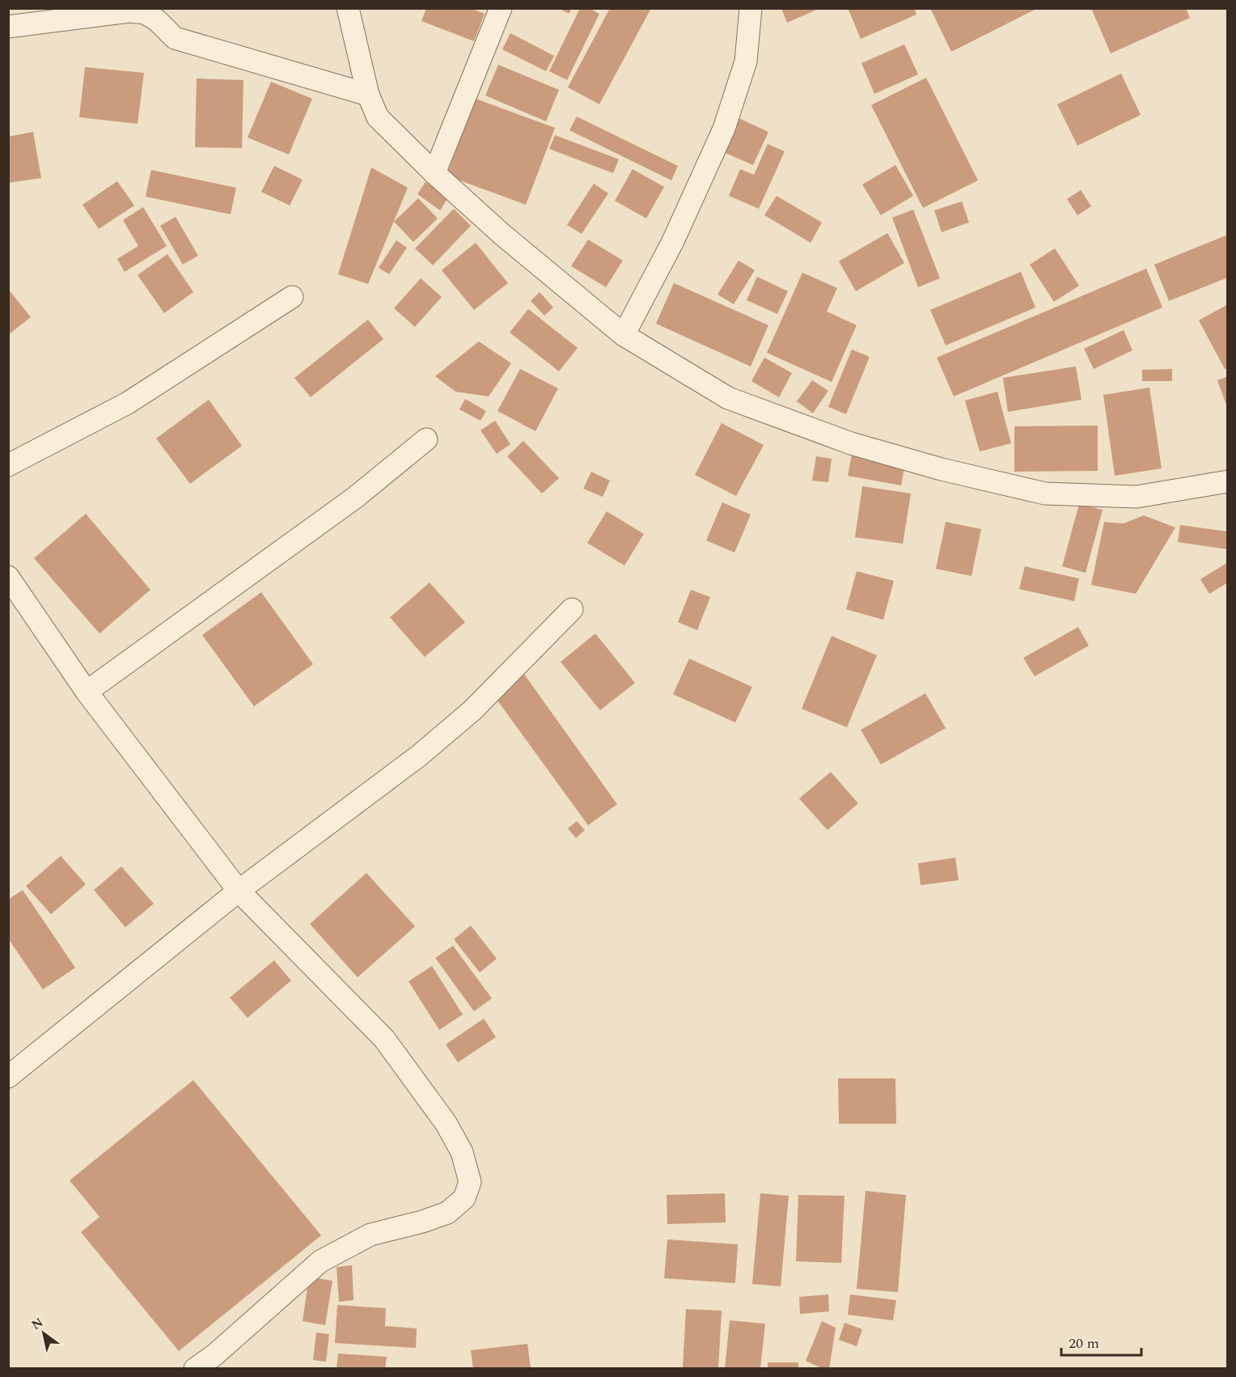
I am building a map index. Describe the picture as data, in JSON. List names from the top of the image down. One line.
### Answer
{"scale_bar":"20 m","north":"top left"}
